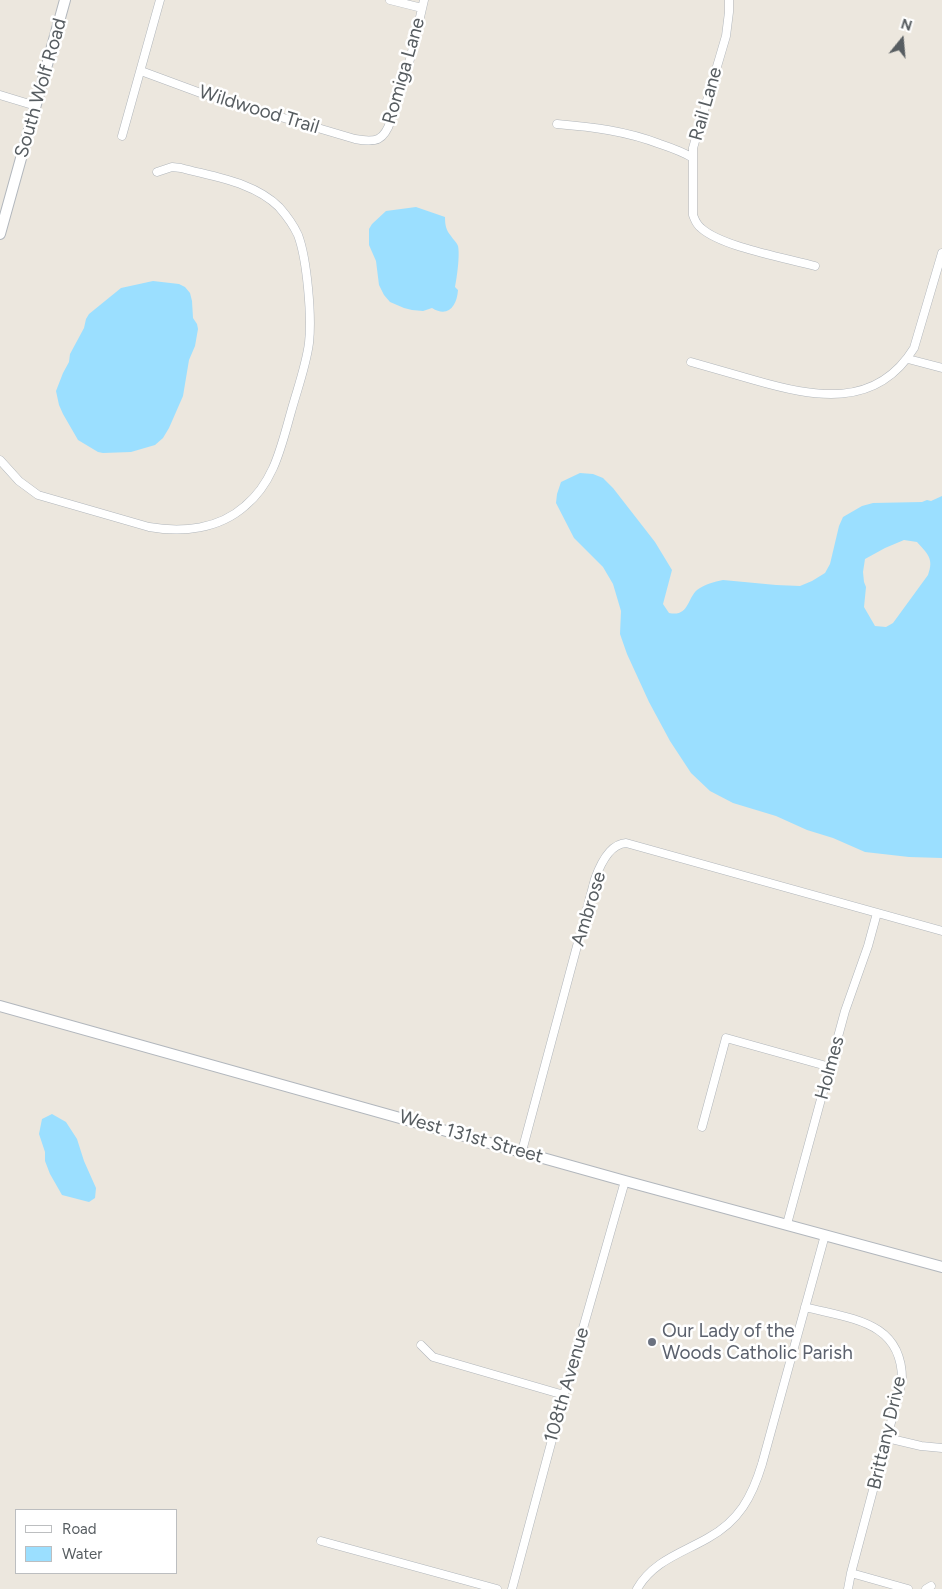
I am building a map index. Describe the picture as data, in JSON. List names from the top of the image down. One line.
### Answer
{"streets":{"street":["Romiga Lane","South Wolf Road","Rail Lane","Wildwood Trail","Ambrose","Holmes","West 131st Street","108th Avenue","Brittany Drive"]},"crossings":[["Romiga Lane","Wildwood Trail"],["Ambrose","Holmes"],["Ambrose","West 131st Street"],["Holmes","West 131st Street"],["West 131st Street","108th Avenue"]],"places":["Our Lady of the Woods Catholic Parish"],"legend":["Road","Water"],"north":"top"}
